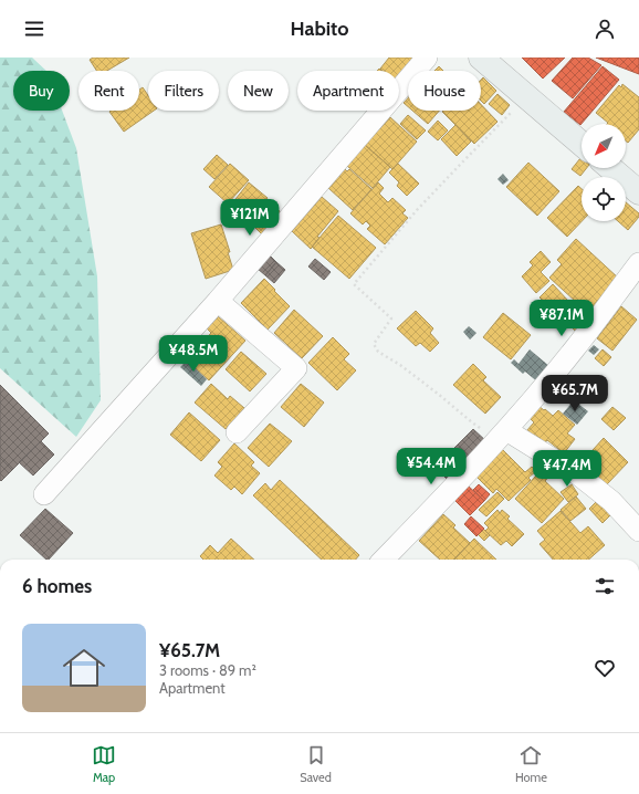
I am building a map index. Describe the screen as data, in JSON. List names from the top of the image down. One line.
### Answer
{"north":"bottom left","page":{"header":"Habito","chip":["Buy","Rent","Filters","New","Apartment","House"],"price":["¥121M","¥87.1M","¥48.5M","¥65.7M","¥54.4M","¥47.4M"],"heading":"6 homes","list":[{"name":"¥65.7M","note":"3 rooms · 89 m² · Apartment"}],"tabs":["Map","Saved","Home"]}}
